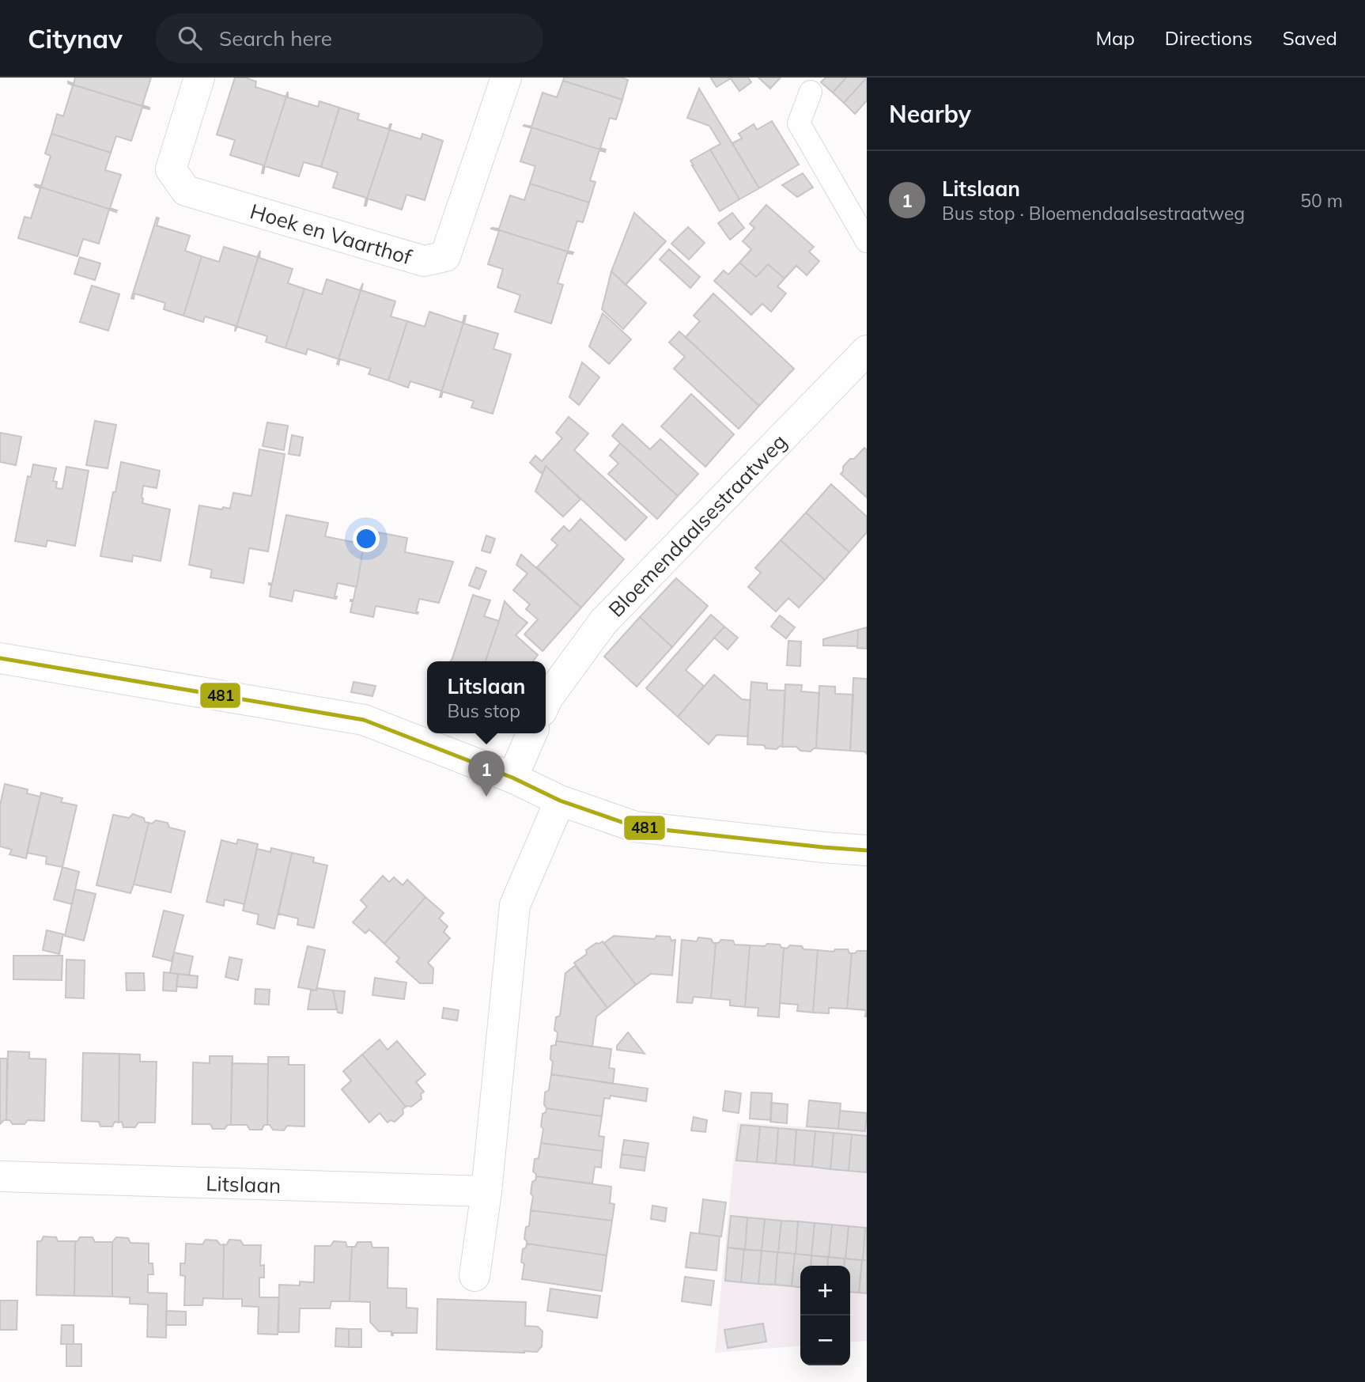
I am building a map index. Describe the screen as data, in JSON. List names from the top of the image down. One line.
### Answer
{"streets":{"street":["Hoek en Vaarthof","Bloemendaalsestraatweg","Litslaan"]},"lines":["transit line 481"],"page":{"header":"Citynav","search":"Search here","nav":["Map","Directions","Saved"],"heading":"Nearby","list":[{"mark":"1","name":"Litslaan","note":"Bus stop · Bloemendaalsestraatweg","value":"50 m"}],"popup":["Litslaan","Bus stop"],"pins":"1","map_buttons":["+","−"]}}
